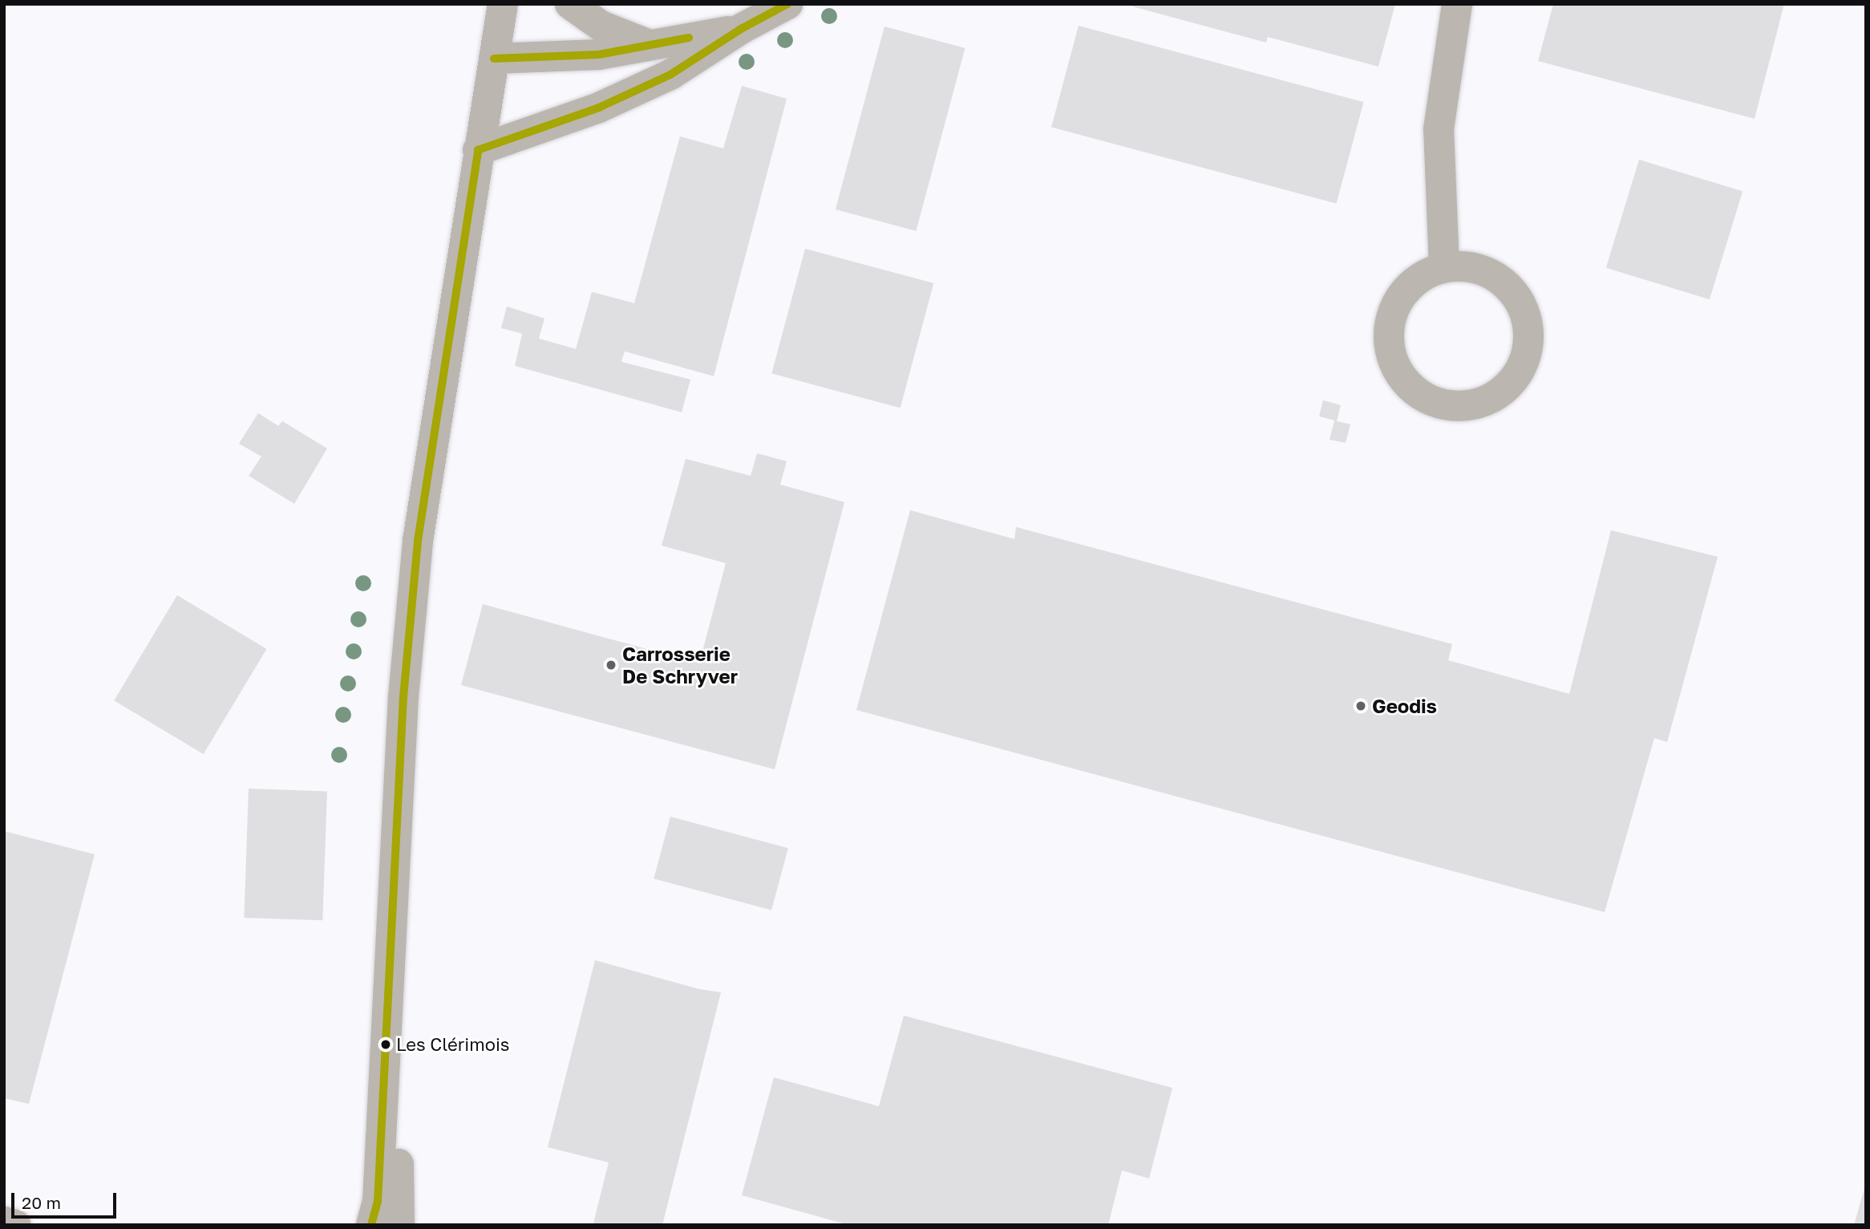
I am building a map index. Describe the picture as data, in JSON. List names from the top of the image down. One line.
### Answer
{"places":["Carrosserie De Schryver","Geodis","Les Clérimois"],"scale_bar":"20 m"}
